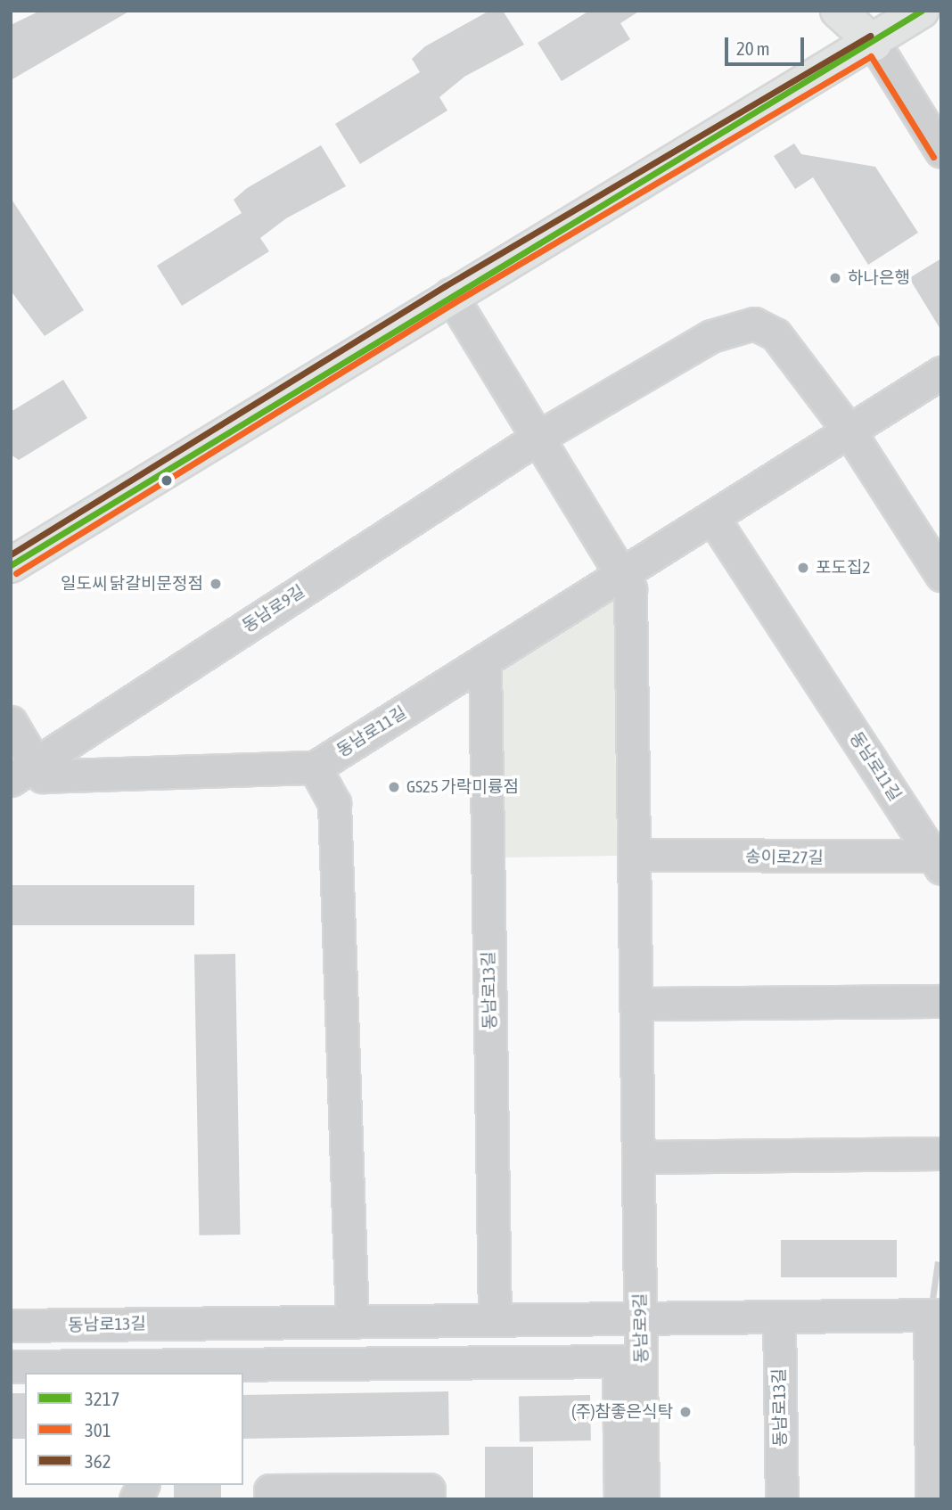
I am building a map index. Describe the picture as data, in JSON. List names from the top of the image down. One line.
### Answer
{"streets":{"street":["동남로9길","동남로11길","송이로27길","동남로13길"]},"crossings":[["동남로9길","동남로11길"],["동남로9길","송이로27길"],["동남로9길","동남로13길"],["동남로11길","송이로27길"],["동남로11길","동남로13길"]],"places":["하나은행","포도집2","일도씨 닭갈비문정점","GS25 가락미륭점","(주)참좋은식탁"],"lines":["transit line 3217","transit line 362","transit line 301"],"legend":["3217","301","362"],"scale_bar":"20 m"}
